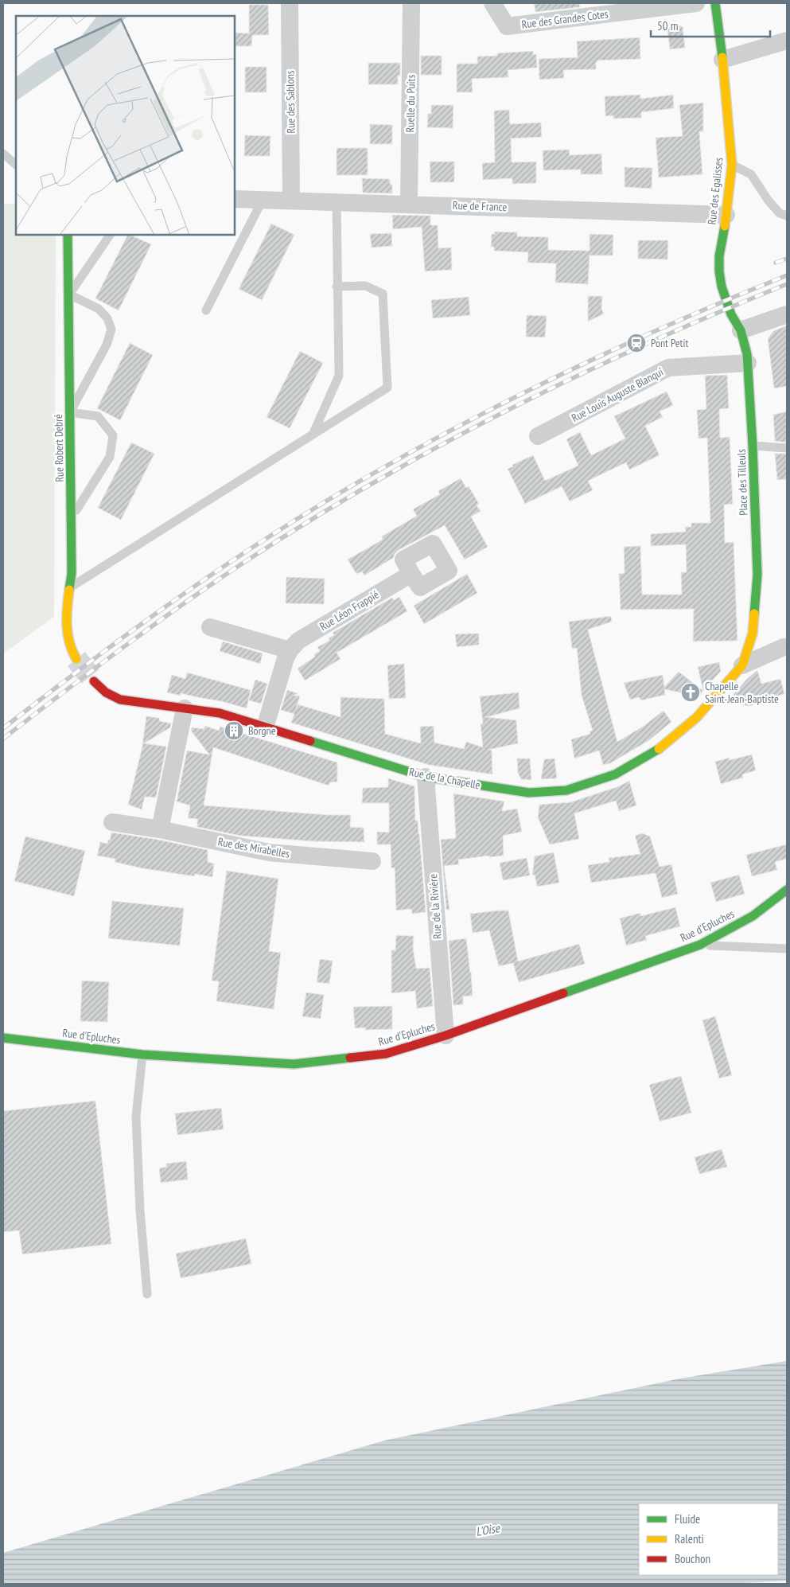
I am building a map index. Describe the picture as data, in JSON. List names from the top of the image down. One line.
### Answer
{"streets":{"street":["Rue des Grandes Cotes","Rue des Sablons","Ruelle du Puits","Rue des Egalisses","Rue de France","Rue Louis Auguste Blanqui","Rue Robert Debré","Place des Tilleuls","Rue Léon Frappié","Rue de la Chapelle","Rue des Mirabelles","Rue de la Rivière","Rue d'Epluches"]},"crossings":[["Rue des Sablons","Rue de France"],["Ruelle du Puits","Rue de France"],["Rue des Egalisses","Rue de France"],["Rue des Egalisses","Place des Tilleuls"],["Rue Louis Auguste Blanqui","Place des Tilleuls"],["Place des Tilleuls","Rue de la Chapelle"],["Rue Léon Frappié","Rue de la Chapelle"],["Rue de la Chapelle","Rue de la Rivière"],["Rue de la Rivière","Rue d'Epluches"]],"water":["L'Oise"],"places":{"station":["Pont Petit"],"church":["Chapelle Saint-Jean-Baptiste"],"building":["Borgne"]},"legend":["Fluide","Ralenti","Bouchon"],"scale_bar":"50 m"}
